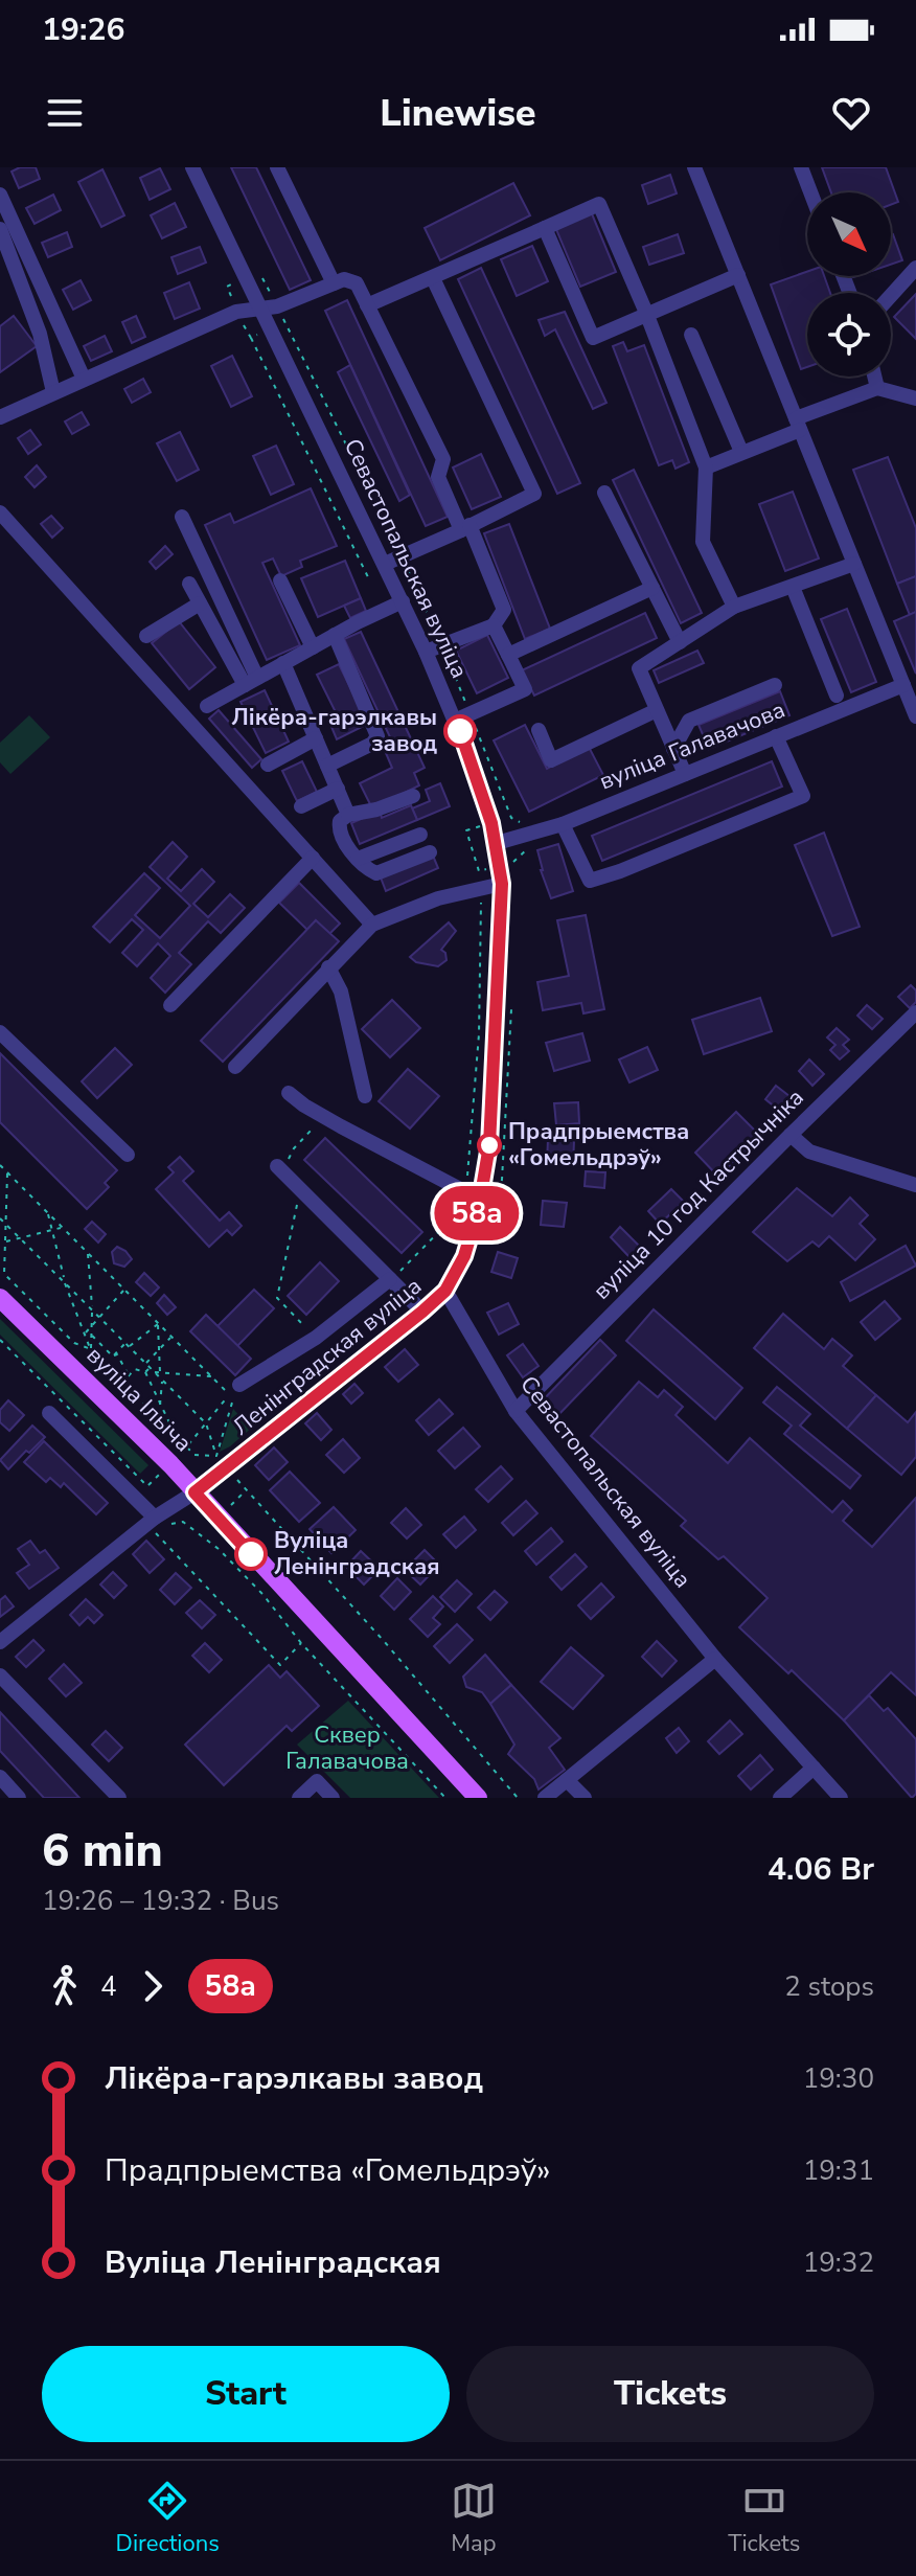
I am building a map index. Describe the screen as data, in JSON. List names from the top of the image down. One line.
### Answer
{"streets":{"main road":["вуліца Ільіча"],"street":["Севастопальская вуліца","вуліца Галавачова","вуліца 10 год Кастрычніка","Ленінградская вуліца"]},"crossings":[["Севастопальская вуліца","вуліца Галавачова"],["Севастопальская вуліца","вуліца 10 год Кастрычніка"],["Севастопальская вуліца","Ленінградская вуліца"],["Ленінградская вуліца","вуліца Ільіча"]],"parks":["Сквер Галавачова"],"places":["Лікёра-гарэлкавы завод","Прадпрыемства «Гомельдрэў»","Вуліца Ленінградская"],"lines":["bus line 58а"],"north":"bottom right","page":{"status":"19:26","header":"Linewise","on_map":"58а","heading":["6 min","19:26 – 19:32 · Bus","4.06 Br"],"legs":["4","58а","2 stops"],"list":[{"name":"Лікёра-гарэлкавы завод","value":"19:30"},{"name":"Прадпрыемства «Гомельдрэў»","value":"19:31"},{"name":"Вуліца Ленінградская","value":"19:32"}],"buttons":["Start","Tickets"],"tabs":["Directions","Map","Tickets"]}}
